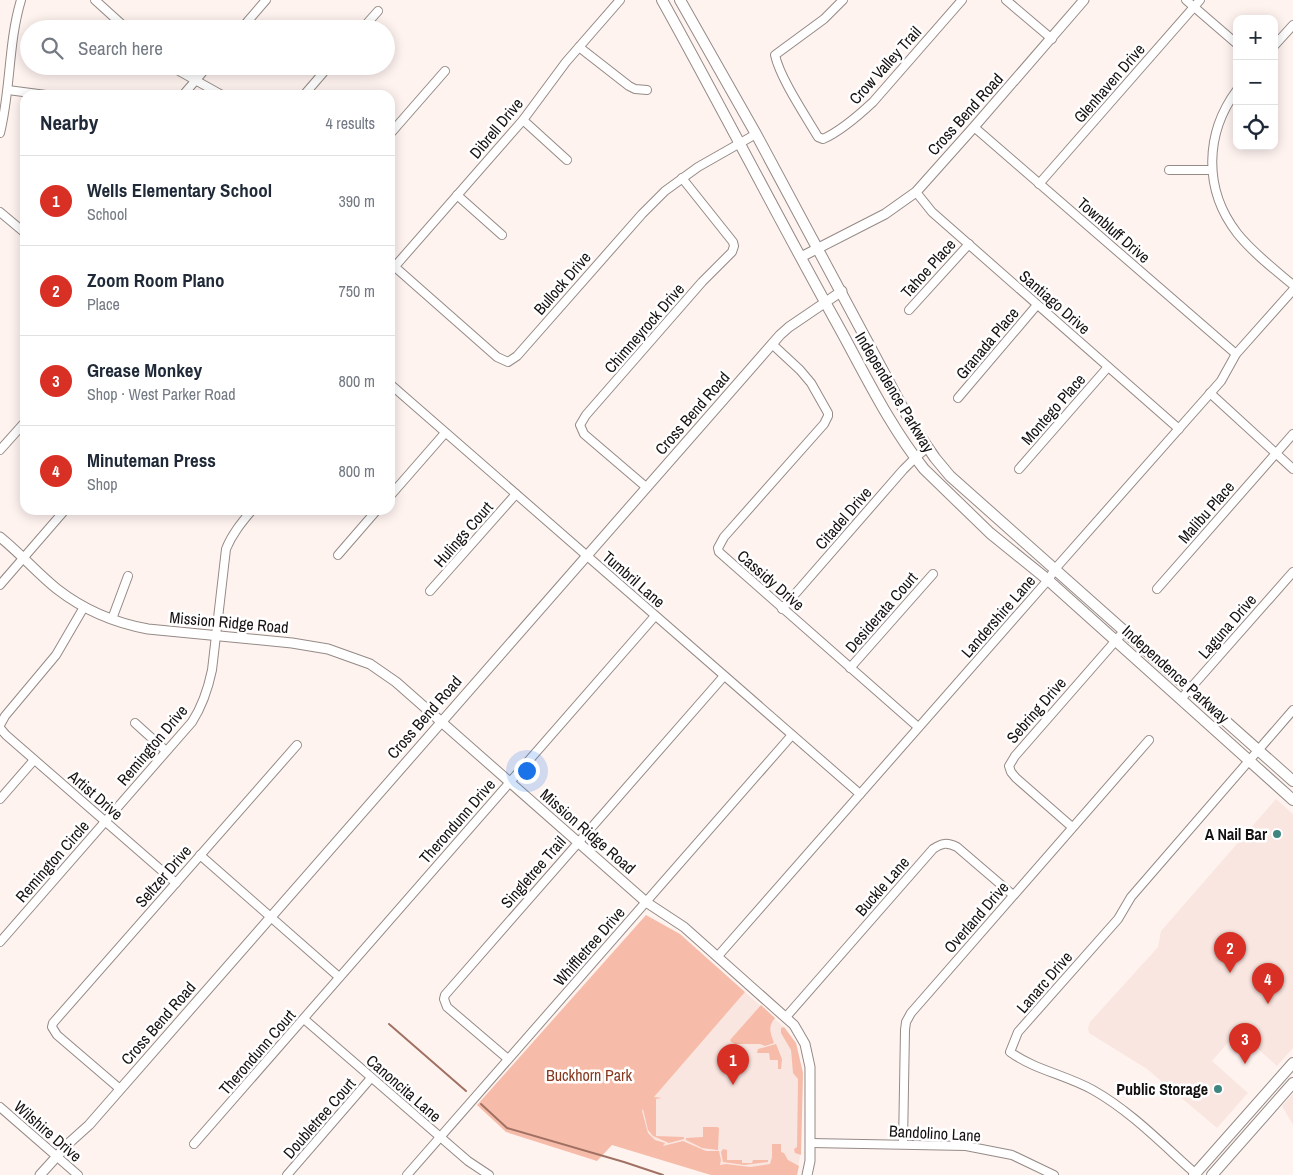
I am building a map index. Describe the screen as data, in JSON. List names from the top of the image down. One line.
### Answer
{"streets":{"main road":["Independence Parkway"],"street":["Crow Valley Trail","Glenhaven Drive","Cross Bend Road","Dibrell Drive","Townbluff Drive","Tahoe Place","Bullock Drive","Santiago Drive","Chimneyrock Drive","Granada Place","Montego Place","Malibu Place","Citadel Drive","Hulings Court","Tumbril Lane","Cassidy Drive","Desiderata Court","Landershire Lane","Mission Ridge Road","Laguna Drive","Sebring Drive","Remington Drive","Artist Drive","Therondunn Drive","Remington Circle","Singletree Trail","Seltzer Drive","Buckle Lane","Overland Drive","Whiffletree Drive","Lanarc Drive","Therondunn Court","Canoncita Lane","Doubletree Court","Wilshire Drive","Bandolino Lane"]},"crossings":[["Glenhaven Drive","Townbluff Drive"],["Cross Bend Road","Townbluff Drive"],["Cross Bend Road","Santiago Drive"],["Cross Bend Road","Chimneyrock Drive"],["Cross Bend Road","Independence Parkway"],["Cross Bend Road","Tumbril Lane"],["Cross Bend Road","Cassidy Drive"],["Cross Bend Road","Mission Ridge Road"],["Cross Bend Road","Seltzer Drive"],["Cross Bend Road","Wilshire Drive"],["Townbluff Drive","Landershire Lane"],["Tahoe Place","Santiago Drive"],["Bullock Drive","Chimneyrock Drive"],["Bullock Drive","Independence Parkway"],["Santiago Drive","Granada Place"],["Santiago Drive","Montego Place"],["Santiago Drive","Landershire Lane"],["Independence Parkway","Citadel Drive"],["Independence Parkway","Landershire Lane"],["Independence Parkway","Laguna Drive"],["Independence Parkway","Sebring Drive"],["Independence Parkway","Lanarc Drive"],["Citadel Drive","Cassidy Drive"],["Hulings Court","Tumbril Lane"],["Tumbril Lane","Landershire Lane"],["Tumbril Lane","Therondunn Drive"],["Tumbril Lane","Singletree Trail"],["Tumbril Lane","Whiffletree Drive"],["Cassidy Drive","Desiderata Court"],["Cassidy Drive","Landershire Lane"],["Landershire Lane","Mission Ridge Road"],["Mission Ridge Road","Remington Drive"],["Mission Ridge Road","Therondunn Drive"],["Mission Ridge Road","Singletree Trail"],["Mission Ridge Road","Buckle Lane"],["Mission Ridge Road","Whiffletree Drive"],["Mission Ridge Road","Bandolino Lane"],["Sebring Drive","Overland Drive"],["Remington Drive","Artist Drive"],["Remington Drive","Remington Circle"],["Artist Drive","Remington Circle"],["Artist Drive","Seltzer Drive"],["Therondunn Drive","Therondunn Court"],["Singletree Trail","Whiffletree Drive"],["Buckle Lane","Overland Drive"],["Overland Drive","Bandolino Lane"],["Whiffletree Drive","Canoncita Lane"],["Therondunn Court","Canoncita Lane"],["Canoncita Lane","Doubletree Court"]],"parks":["Buckhorn Park"],"places":["A Nail Bar","Public Storage"],"page":{"map_buttons":["+","−"],"search":"Search here","heading":["Nearby","4 results"],"list":[{"mark":"1","name":"Wells Elementary School","note":"School","value":"390 m"},{"mark":"2","name":"Zoom Room Plano","note":"Place","value":"750 m"},{"mark":"3","name":"Grease Monkey","note":"Shop · West Parker Road","value":"800 m"},{"mark":"4","name":"Minuteman Press","note":"Shop","value":"800 m"}],"pins":["2","4","3","1"]}}
